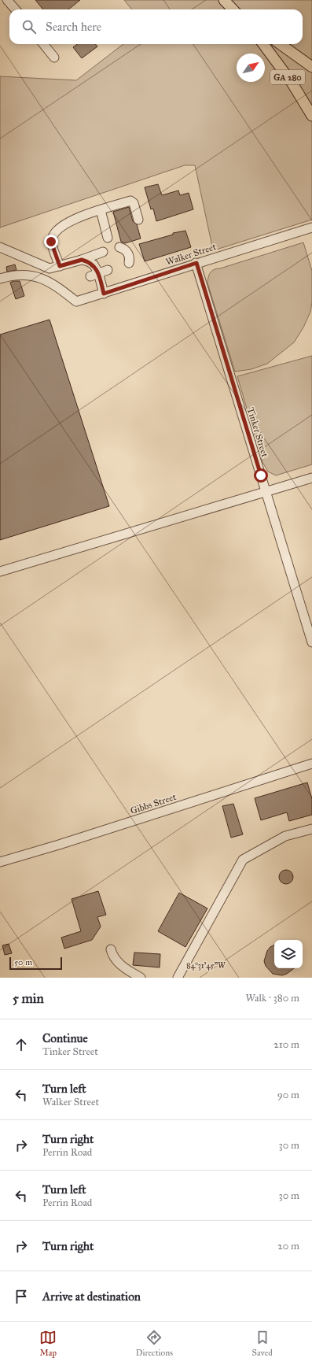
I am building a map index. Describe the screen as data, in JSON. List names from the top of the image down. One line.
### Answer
{"streets":{"main road":["GA 280"],"street":["Walker Street","Tinker Street","Gibbs Street"]},"crossings":[["Walker Street","Tinker Street"]],"scale_bar":"50 m","north":"top right","page":{"search":"Search here","scale":"50 m","heading":["5 min","Walk · 380 m"],"list":[["Continue","Tinker Street","210 m"],["Turn left","Walker Street","90 m"],["Turn right","Perrin Road","30 m"],["Turn left","Perrin Road","30 m"],["Turn right","20 m"],"Arrive at destination"],"nav":["Map","Directions","Saved"]},"coordinates":["84°31'45\"W"]}
